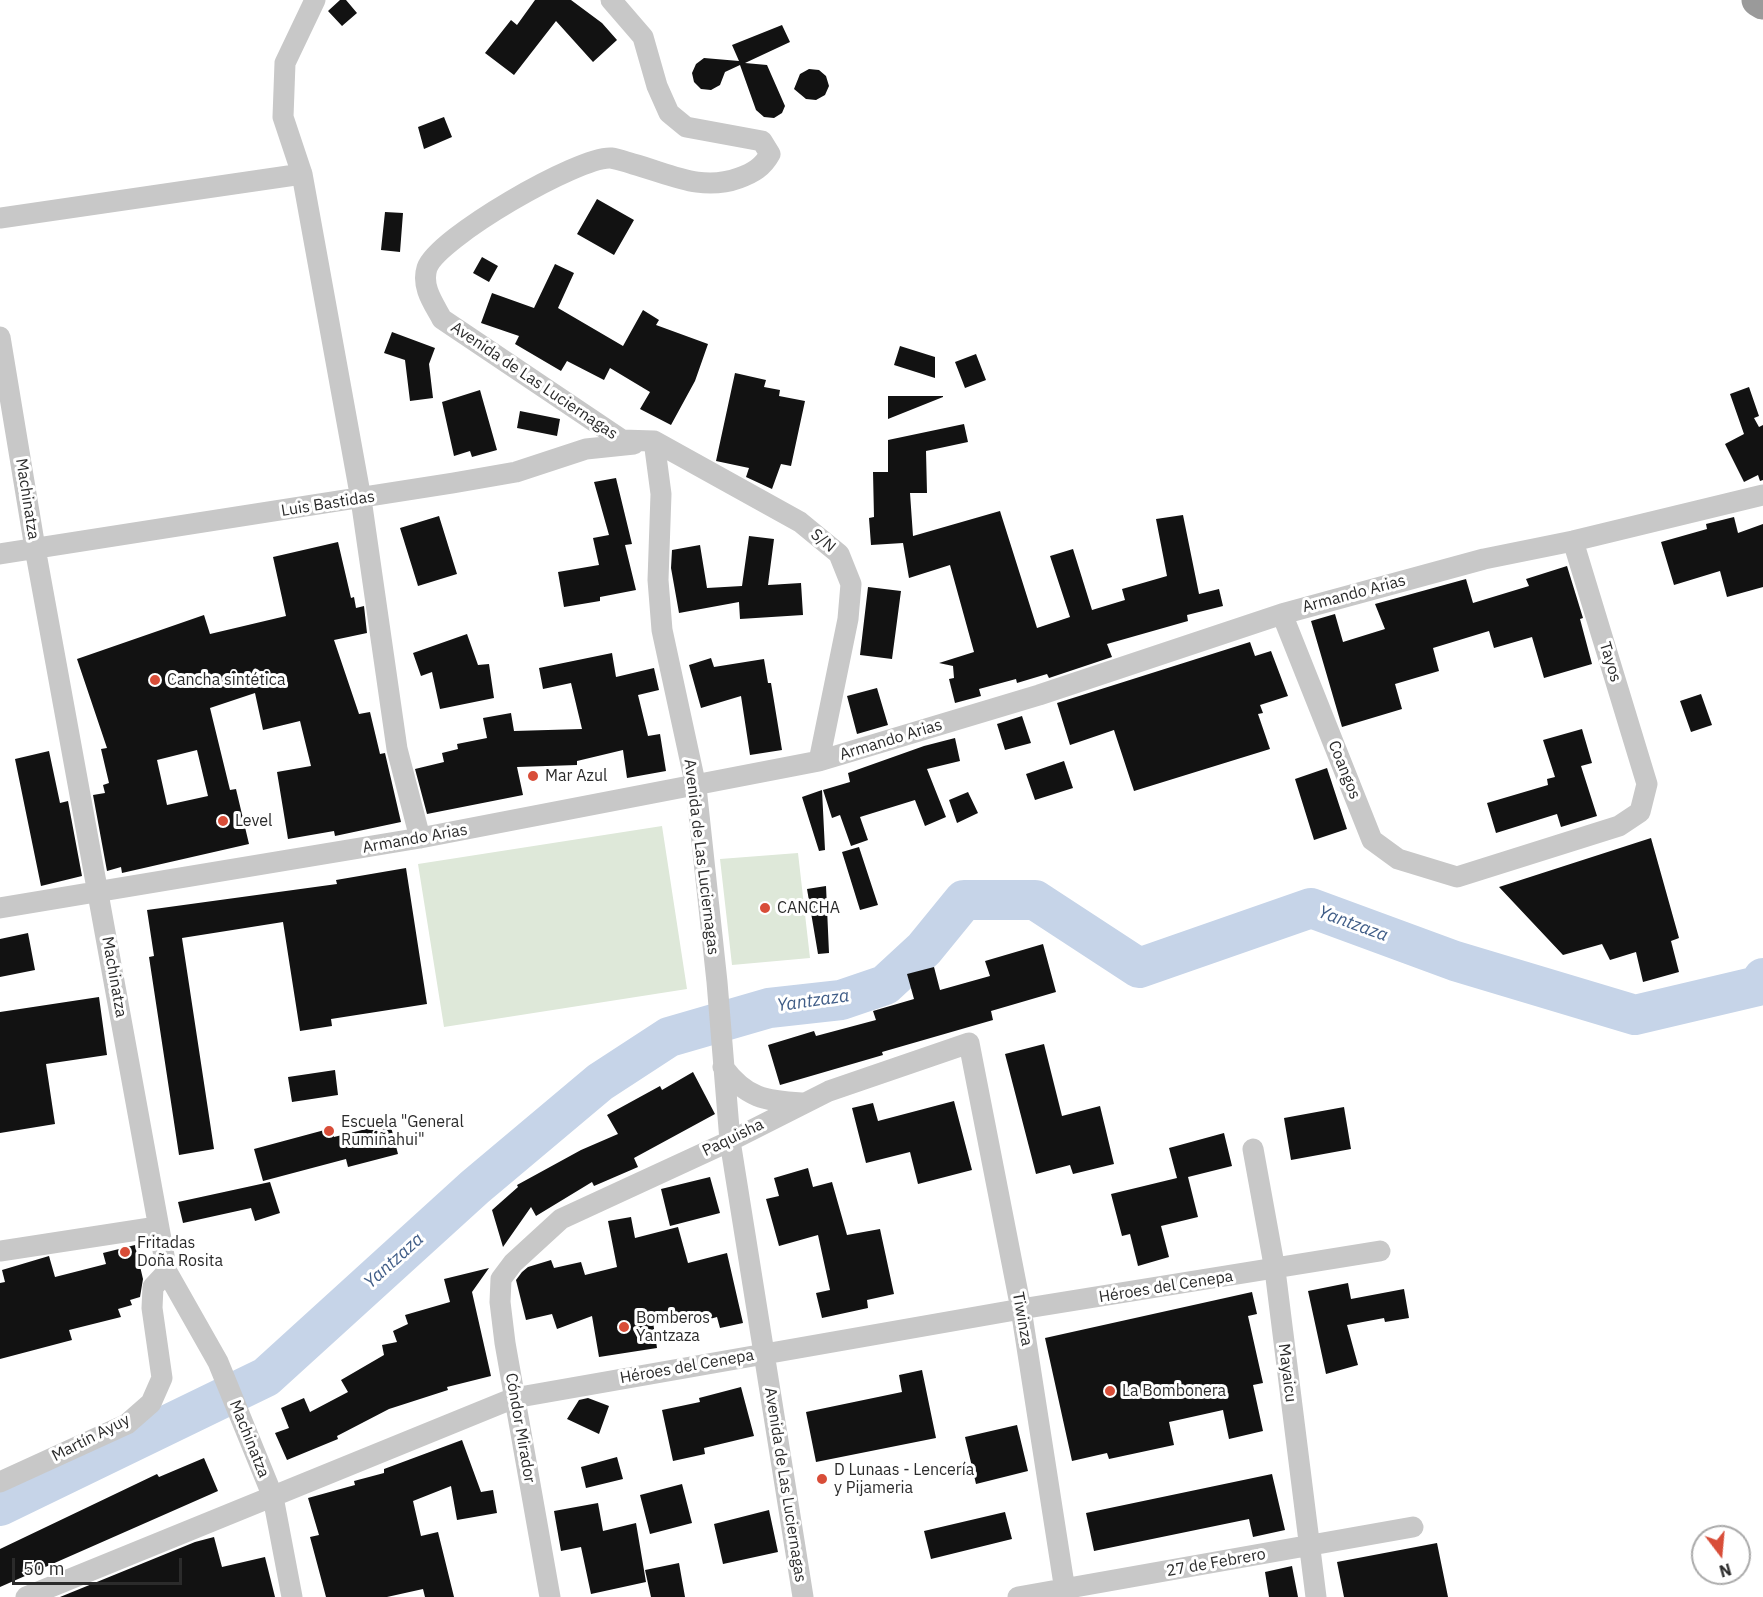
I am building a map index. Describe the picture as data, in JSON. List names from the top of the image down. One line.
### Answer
{"streets":{"street":["Avenida de Las Luciernagas","Machinatza","Luis Bastidas","S/N","Armando Arias","Tayos","Coangos","Paquisha","Héroes del Cenepa","Tiwinza","Mayaicu","Cóndor Mirador","Martín Ayuy","27 de Febrero"]},"crossings":[["Avenida de Las Luciernagas","Luis Bastidas"],["Avenida de Las Luciernagas","S/N"],["Avenida de Las Luciernagas","Armando Arias"],["Avenida de Las Luciernagas","Paquisha"],["Avenida de Las Luciernagas","Héroes del Cenepa"],["Machinatza","Luis Bastidas"],["Machinatza","Armando Arias"],["Machinatza","Héroes del Cenepa"],["Machinatza","Martín Ayuy"],["Luis Bastidas","S/N"],["S/N","Armando Arias"],["Armando Arias","Tayos"],["Armando Arias","Coangos"],["Tayos","Coangos"],["Paquisha","Tiwinza"],["Paquisha","Cóndor Mirador"],["Héroes del Cenepa","Tiwinza"],["Héroes del Cenepa","Mayaicu"],["Héroes del Cenepa","Cóndor Mirador"],["Tiwinza","27 de Febrero"],["Mayaicu","27 de Febrero"]],"water":["Yantzaza"],"places":["Cancha sintética","Mar Azul","Level","CANCHA","Escuela \"General Rumiñahui\"","Fritadas Doña Rosita","Bomberos Yantzaza","La Bombonera","D Lunaas - Lencería y Pijameria"],"scale_bar":"50 m","north":"bottom"}
